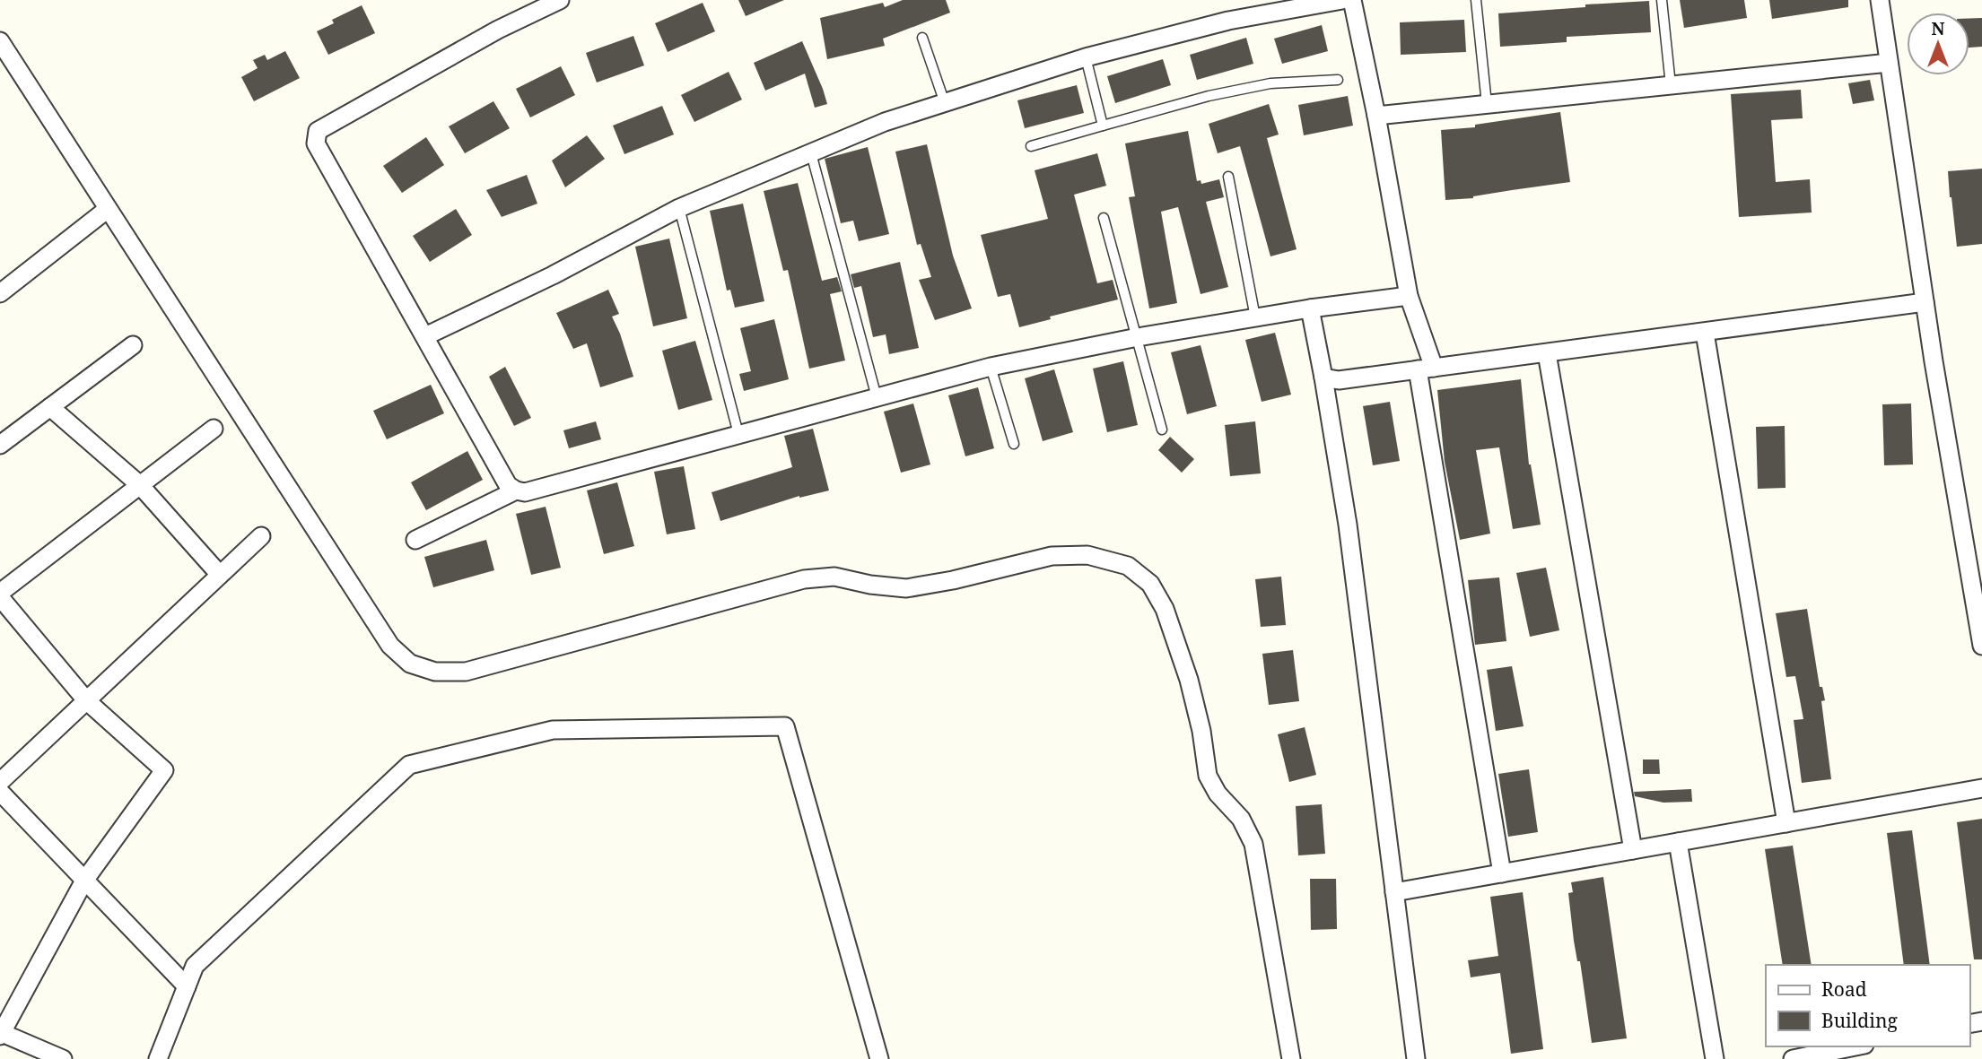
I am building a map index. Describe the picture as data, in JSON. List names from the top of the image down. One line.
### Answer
{"legend":["Road","Building"],"north":"top"}
